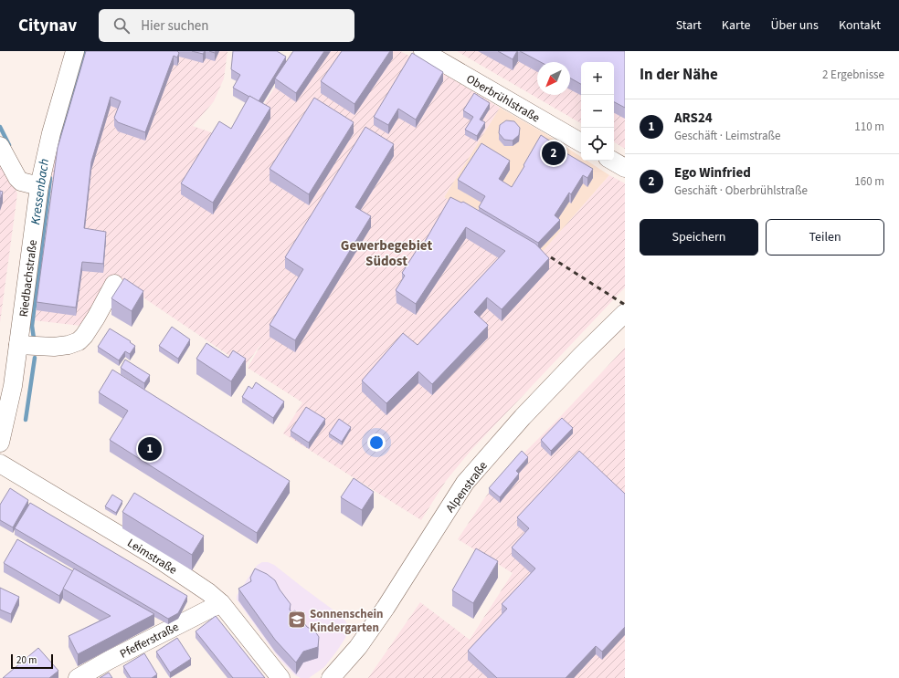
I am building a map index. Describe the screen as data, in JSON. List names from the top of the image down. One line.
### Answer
{"streets":{"street":["Oberbrühlstraße","Riedbachstraße","Alpenstraße","Leimstraße","Pfefferstraße"]},"crossings":[["Leimstraße","Pfefferstraße"]],"districts":["Gewerbegebiet Südost"],"water":["Kressenbach"],"places":{"school or university":["Sonnenschein Kindergarten"]},"scale_bar":"20 m","north":"bottom left","page":{"header":"Citynav","search":"Hier suchen","nav":["Start","Karte","Über uns","Kontakt"],"heading":["In der Nähe","2 Ergebnisse"],"map_buttons":["+","−"],"list":[{"mark":"1","name":"ARS24","note":"Geschäft · Leimstraße","value":"110 m"},{"mark":"2","name":"Ego Winfried","note":"Geschäft · Oberbrühlstraße","value":"160 m"}],"pins":["2","1"],"buttons":["Speichern","Teilen"],"scale":"20 m"}}
